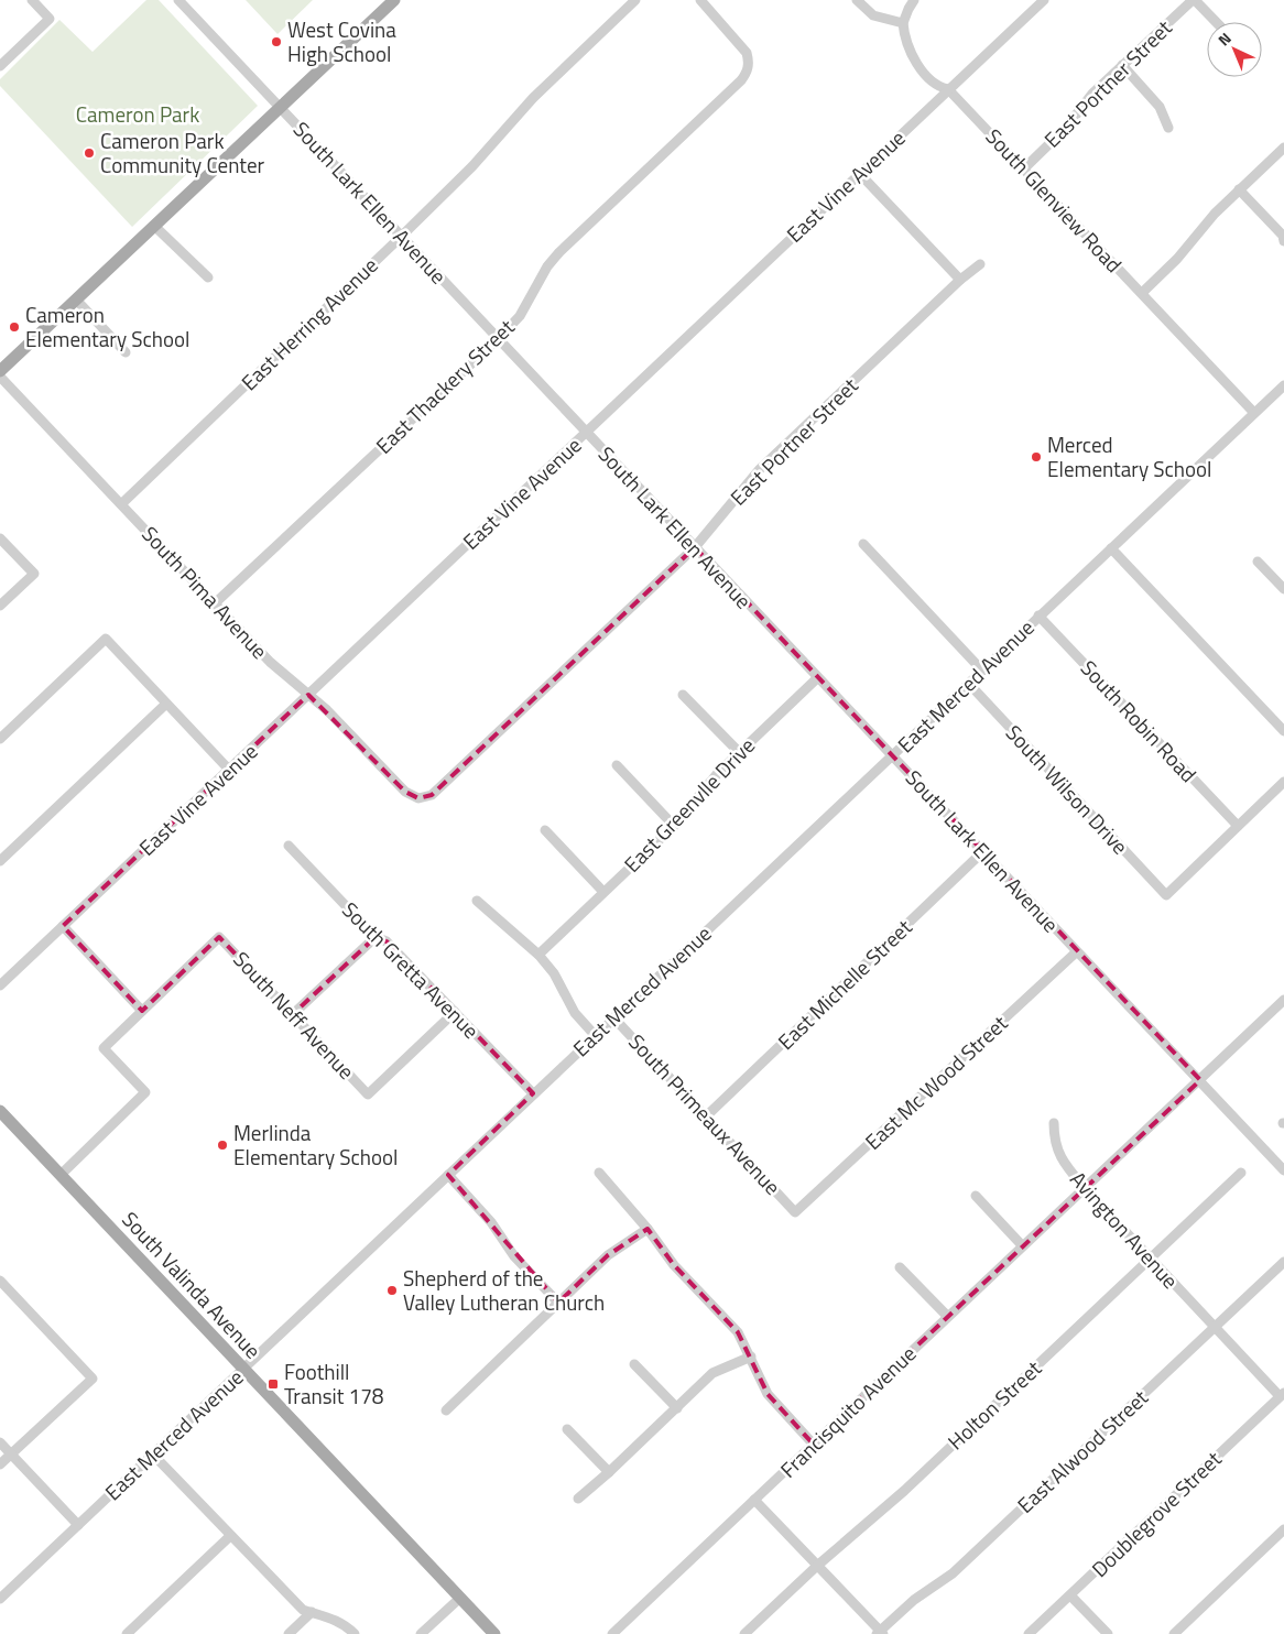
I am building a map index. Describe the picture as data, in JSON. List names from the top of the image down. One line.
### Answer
{"streets":{"main road":["South Valinda Avenue"],"street":["East Portner Street","East Vine Avenue","South Glenview Road","South Lark Ellen Avenue","East Herring Avenue","East Thackery Street","South Pima Avenue","East Merced Avenue","South Robin Road","South Wilson Drive","East Greenvlle Drive","South Gretta Avenue","East Michelle Street","South Neff Avenue","East Mc Wood Street","South Primeaux Avenue","Avington Avenue","Holton Street","Francisquito Avenue","East Alwood Street","Doublegrove Street"]},"crossings":[["East Portner Street","South Glenview Road"],["East Portner Street","South Lark Ellen Avenue"],["East Portner Street","South Pima Avenue"],["East Vine Avenue","South Glenview Road"],["East Vine Avenue","South Lark Ellen Avenue"],["East Vine Avenue","South Pima Avenue"],["South Glenview Road","East Merced Avenue"],["South Lark Ellen Avenue","East Herring Avenue"],["South Lark Ellen Avenue","East Thackery Street"],["South Lark Ellen Avenue","East Merced Avenue"],["South Lark Ellen Avenue","East Greenvlle Drive"],["South Lark Ellen Avenue","East Michelle Street"],["South Lark Ellen Avenue","East Mc Wood Street"],["South Lark Ellen Avenue","Francisquito Avenue"],["East Herring Avenue","South Pima Avenue"],["East Thackery Street","South Pima Avenue"],["East Merced Avenue","South Robin Road"],["East Merced Avenue","South Wilson Drive"],["East Merced Avenue","South Gretta Avenue"],["East Merced Avenue","South Primeaux Avenue"],["East Merced Avenue","South Valinda Avenue"],["South Robin Road","South Wilson Drive"],["South Gretta Avenue","South Neff Avenue"],["East Michelle Street","South Primeaux Avenue"],["East Mc Wood Street","South Primeaux Avenue"],["Avington Avenue","Holton Street"],["Avington Avenue","Francisquito Avenue"],["Avington Avenue","East Alwood Street"],["Avington Avenue","Doublegrove Street"]],"parks":["Cameron Park"],"places":{"other":["West Covina High School","Cameron Park Community Center","Cameron Elementary School","Merced Elementary School","Merlinda Elementary School","Shepherd of the Valley Lutheran Church"],"transit":["Foothill Transit 178"]},"north":"top left"}
